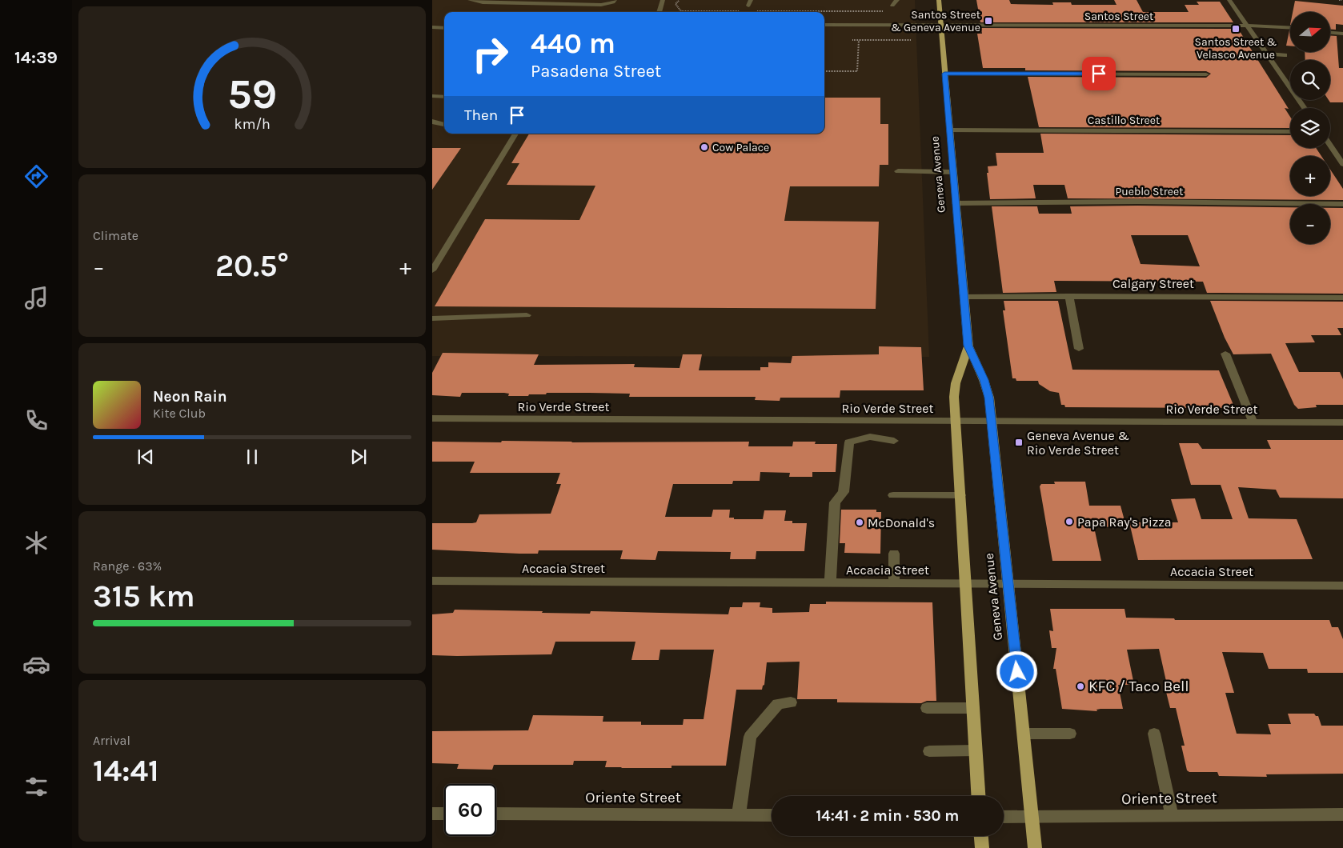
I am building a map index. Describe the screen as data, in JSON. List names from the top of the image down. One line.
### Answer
{"streets":{"main road":["Geneva Avenue"],"street":["Santos Street","Castillo Street","Pueblo Street","Calgary Street","Rio Verde Street","Accacia Street","Oriente Street"]},"crossings":[["Santos Street","Geneva Avenue"],["Castillo Street","Geneva Avenue"],["Geneva Avenue","Pueblo Street"],["Geneva Avenue","Calgary Street"],["Geneva Avenue","Rio Verde Street"],["Geneva Avenue","Accacia Street"],["Geneva Avenue","Oriente Street"]],"places":{"transit":["Santos Street & Geneva Avenue","Santos Street & Velasco Avenue","Geneva Avenue & Rio Verde Street"],"other":["Cow Palace","Papa Ray's Pizza","McDonald's","KFC / Taco Bell"]},"north":"right","page":{"tabs":"14:39","map_buttons":["+","−"],"turn":["440 m","Pasadena Street"],"then":"Then","tile":["Climate",["Range · 63%","315 km"],["Arrival","14:41"]],"heat":["−","20.5°","+"],"song":["Neon Rain","Kite Club"],"limit":"60","trip":"14:41 · 2 min · 530 m","gauge":["59","km/h"]}}
